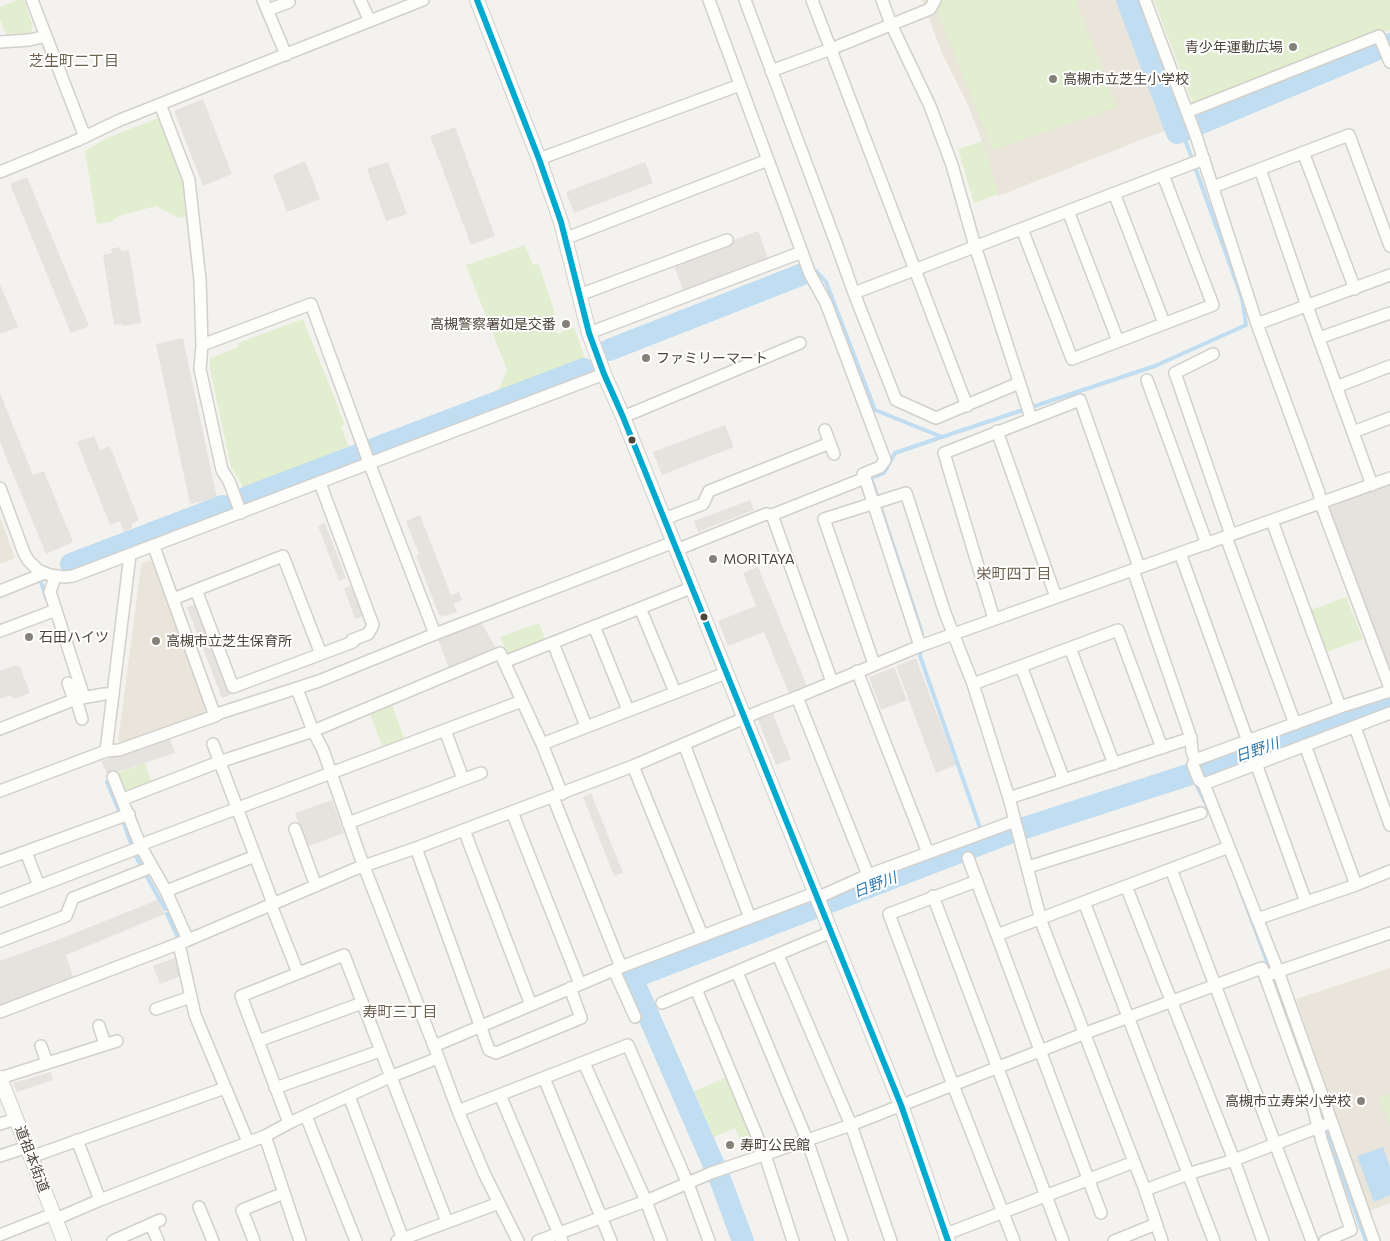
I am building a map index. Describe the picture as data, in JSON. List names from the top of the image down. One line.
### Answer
{"streets":{"street":["道祖本街道"]},"districts":["芝生町二丁目","栄町四丁目","寿町三丁目"],"water":["日野川"],"places":["青少年運動広場","高槻市立芝生小学校","高槻警察署如是交番","ファミリーマート","MORITAYA","石田ハイツ","高槻市立芝生保育所","高槻市立寿栄小学校","寿町公民館"]}
